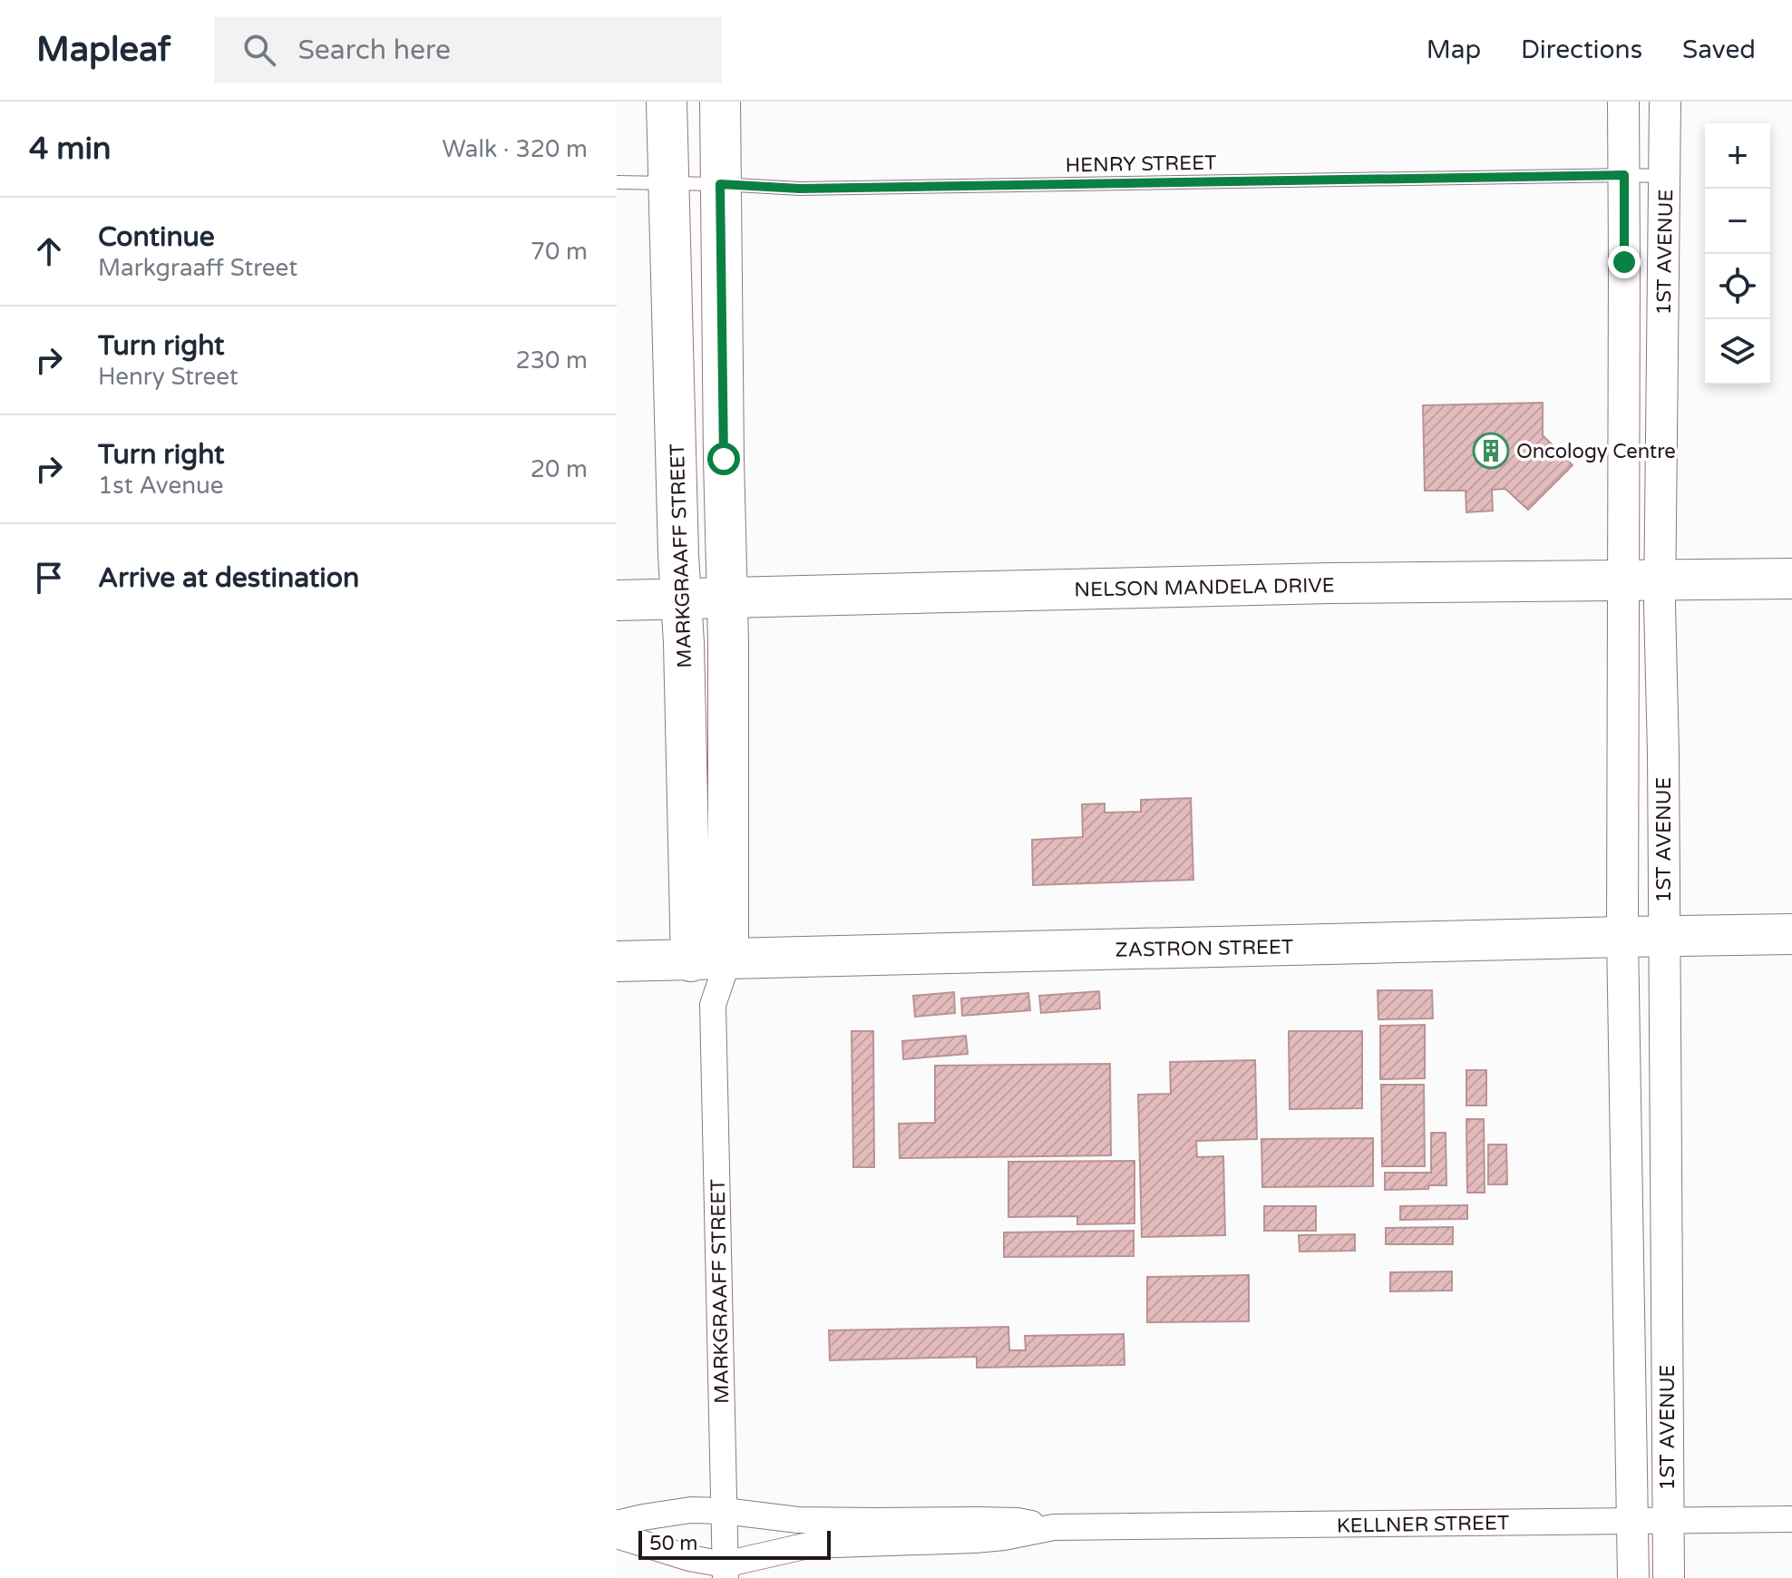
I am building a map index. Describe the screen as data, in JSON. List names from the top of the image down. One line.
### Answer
{"streets":{"main road":["MARKGRAAFF STREET","NELSON MANDELA DRIVE","ZASTRON STREET"],"street":["1ST AVENUE","KELLNER STREET"],"lane":["HENRY STREET"]},"crossings":[["HENRY STREET","1ST AVENUE"],["HENRY STREET","MARKGRAAFF STREET"],["1ST AVENUE","NELSON MANDELA DRIVE"],["1ST AVENUE","ZASTRON STREET"],["1ST AVENUE","KELLNER STREET"],["MARKGRAAFF STREET","NELSON MANDELA DRIVE"],["MARKGRAAFF STREET","ZASTRON STREET"],["MARKGRAAFF STREET","KELLNER STREET"]],"places":{"building":["Oncology Centre"]},"scale_bar":"50 m","page":{"header":"Mapleaf","search":"Search here","nav":["Map","Directions","Saved"],"heading":["4 min","Walk · 320 m"],"map_buttons":["+","−"],"list":[["Continue","Markgraaff Street","70 m"],["Turn right","Henry Street","230 m"],["Turn right","1st Avenue","20 m"],"Arrive at destination"],"scale":"50 m"}}
